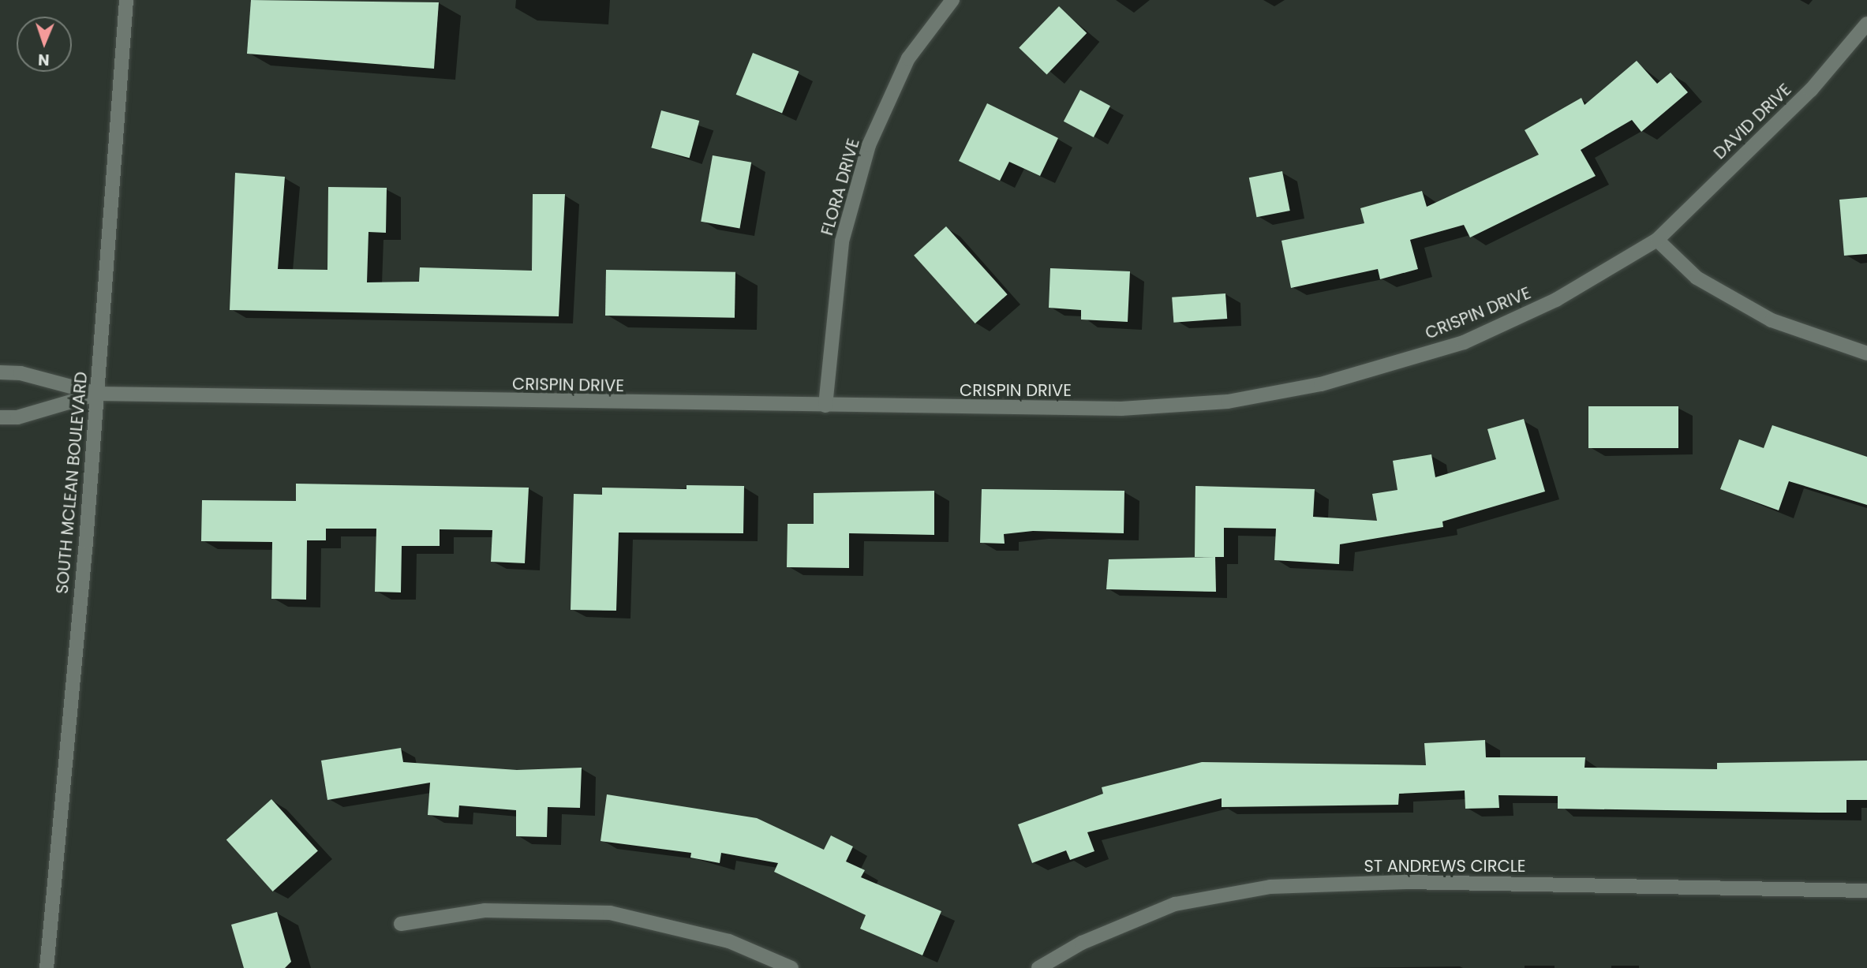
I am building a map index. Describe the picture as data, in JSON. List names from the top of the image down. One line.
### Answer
{"streets":{"street":["DAVID DRIVE","FLORA DRIVE","CRISPIN DRIVE","SOUTH MCLEAN BOULEVARD","ST ANDREWS CIRCLE"]},"crossings":[["DAVID DRIVE","CRISPIN DRIVE"],["FLORA DRIVE","CRISPIN DRIVE"],["CRISPIN DRIVE","SOUTH MCLEAN BOULEVARD"]],"north":"bottom"}
